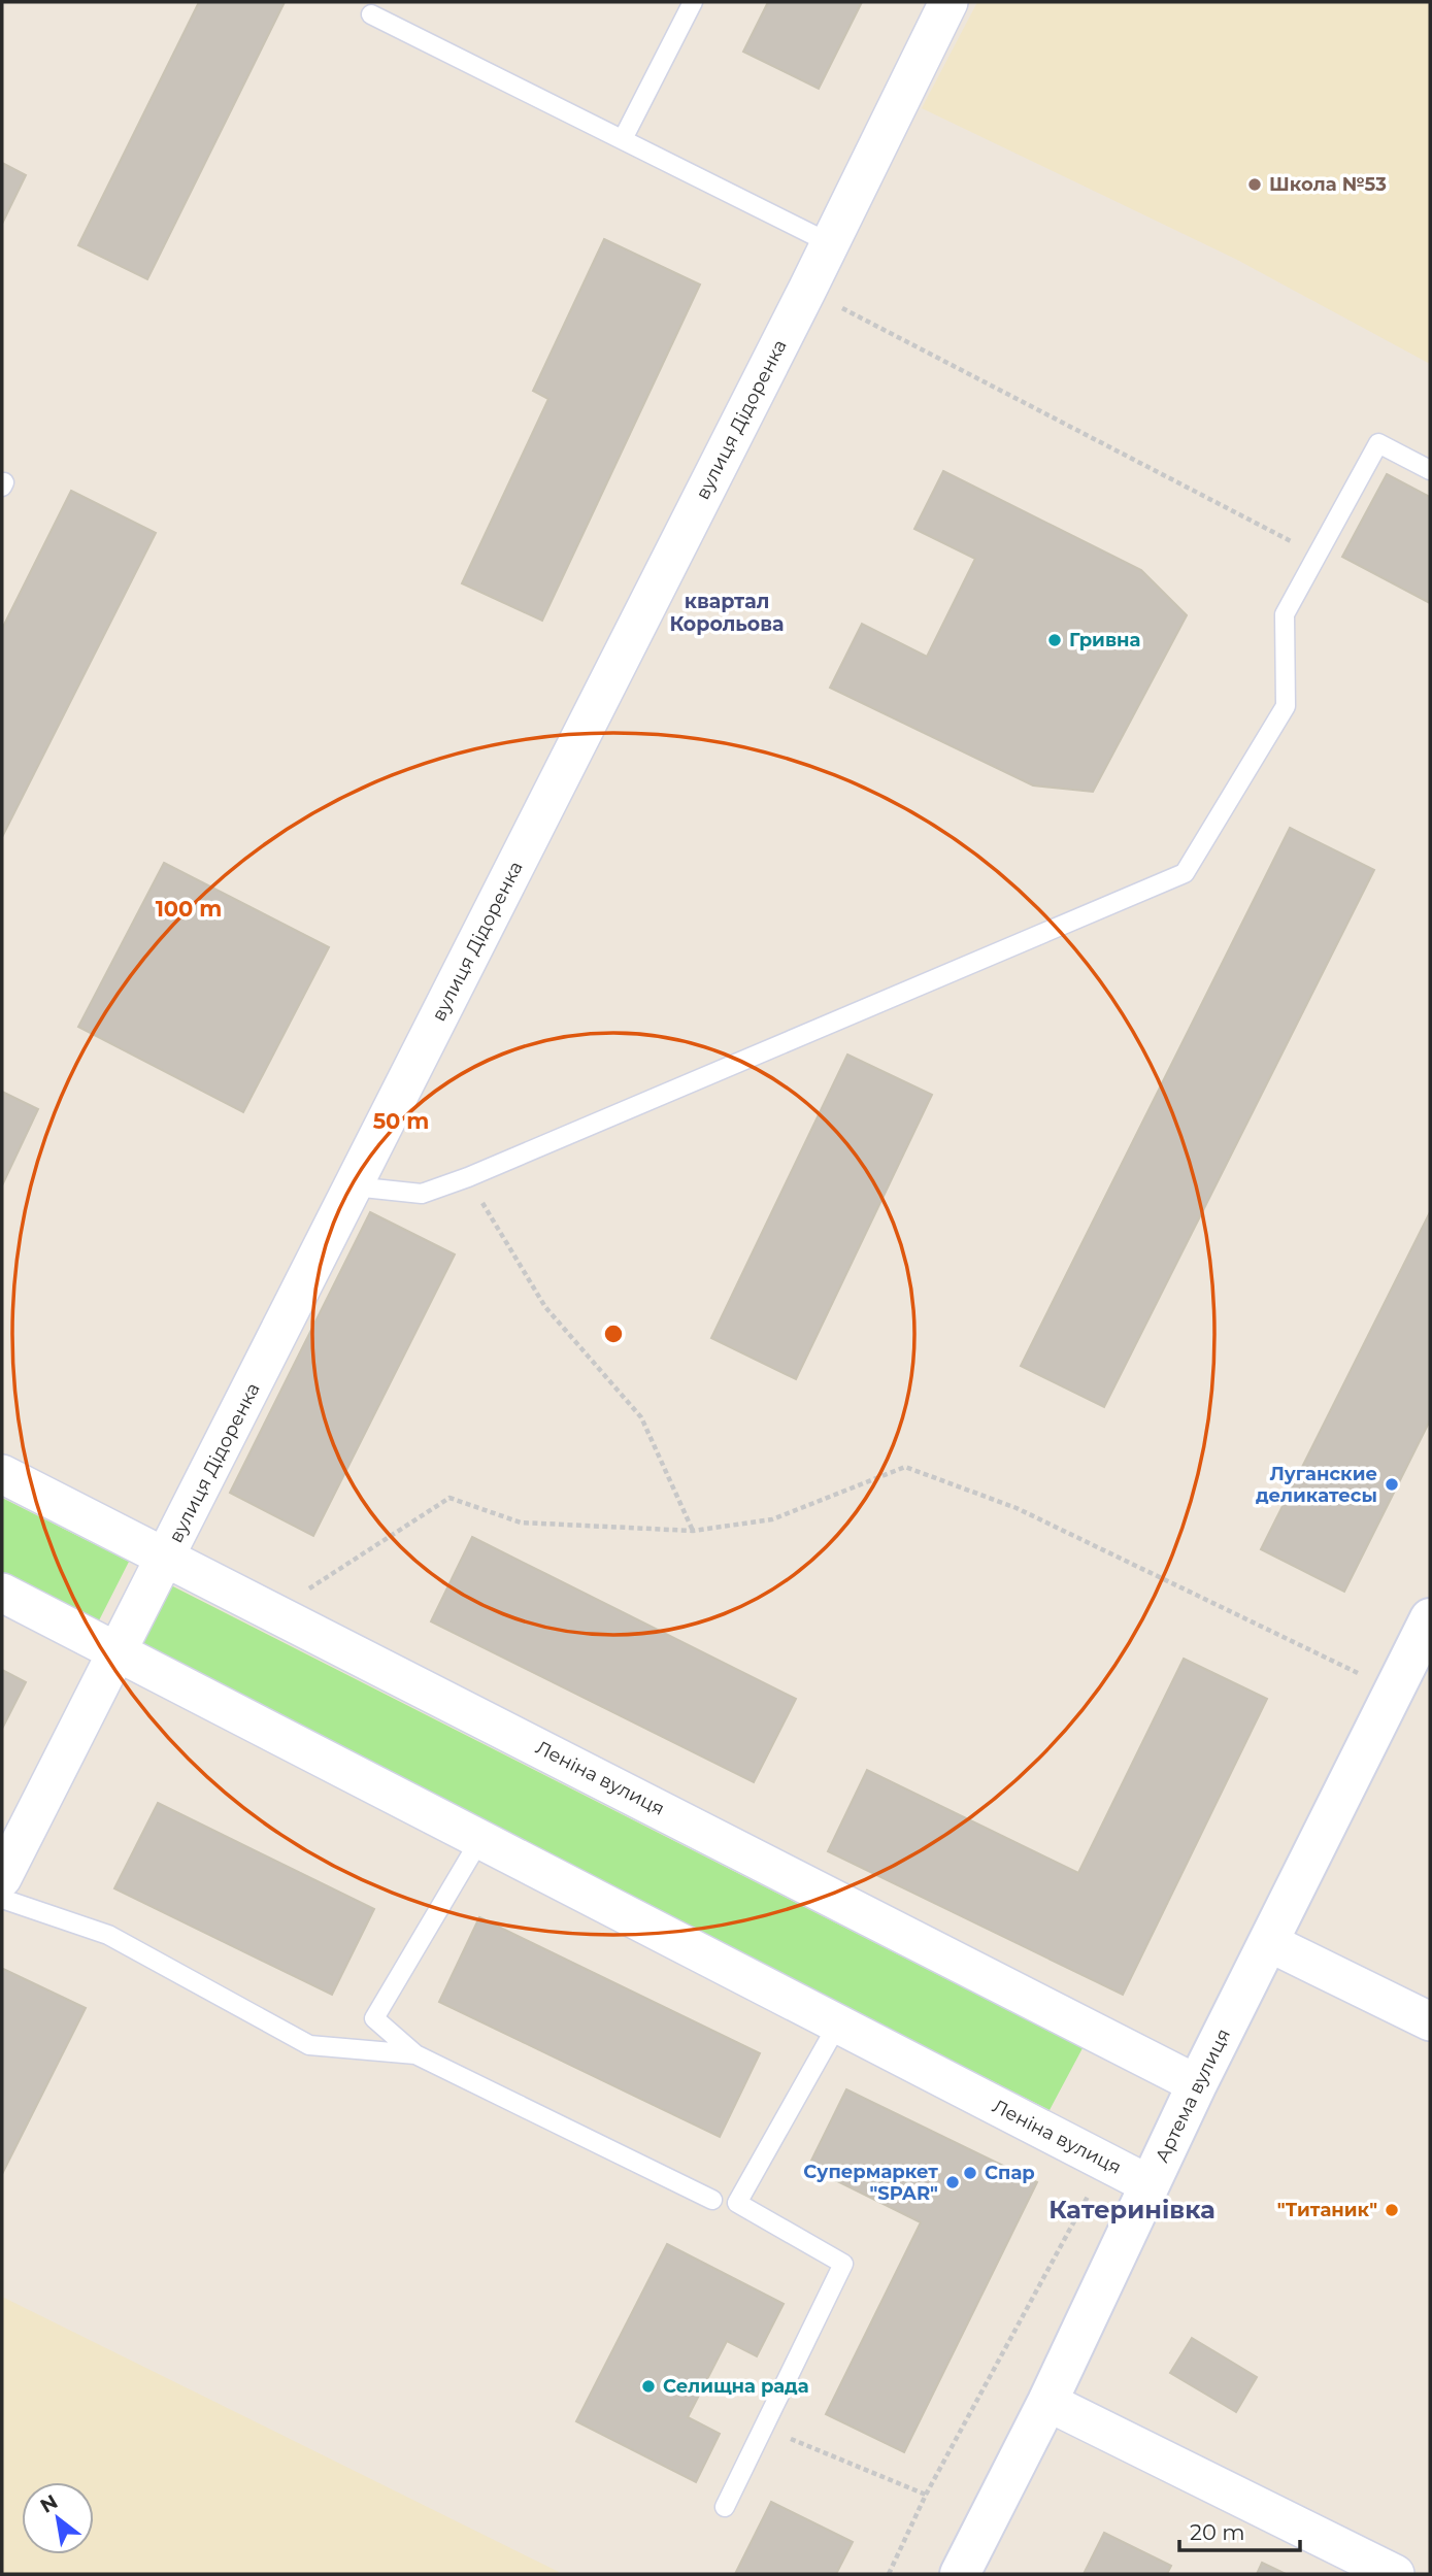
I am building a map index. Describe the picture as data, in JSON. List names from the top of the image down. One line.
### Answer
{"streets":{"street":["вулиця Дідоренка","Леніна вулиця","Артема вулиця"]},"crossings":[["вулиця Дідоренка","Леніна вулиця"],["Леніна вулиця","Артема вулиця"]],"districts":["квартал Корольова","Катеринівка"],"places":["Школа №53","Гривна","Луганские деликатесы","Спар","Супермаркет \"SPAR\"","\"Титаник\"","Селищна рада"],"scale_bar":"20 m","north":"top left","rings":["100 m","50 m"]}
